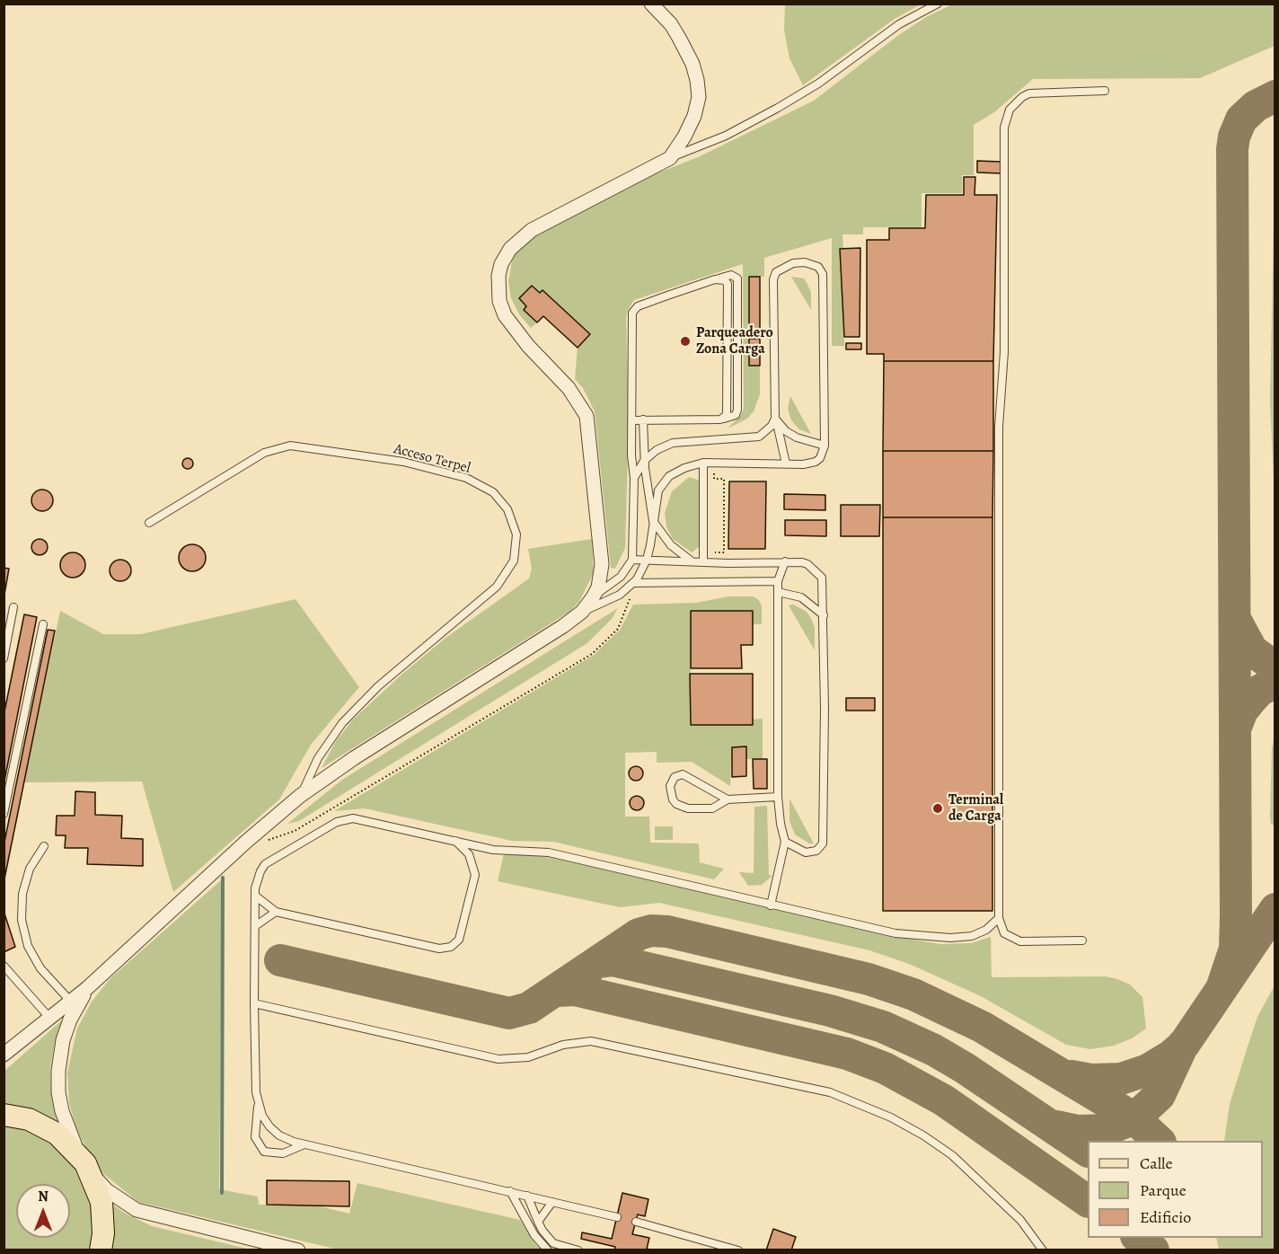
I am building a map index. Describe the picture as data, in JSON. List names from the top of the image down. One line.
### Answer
{"streets":{"lane":["Acceso Terpel"]},"places":["Parqueadero Zona Carga","Terminal de Carga"],"legend":["Calle","Parque","Edificio"],"north":"top"}
